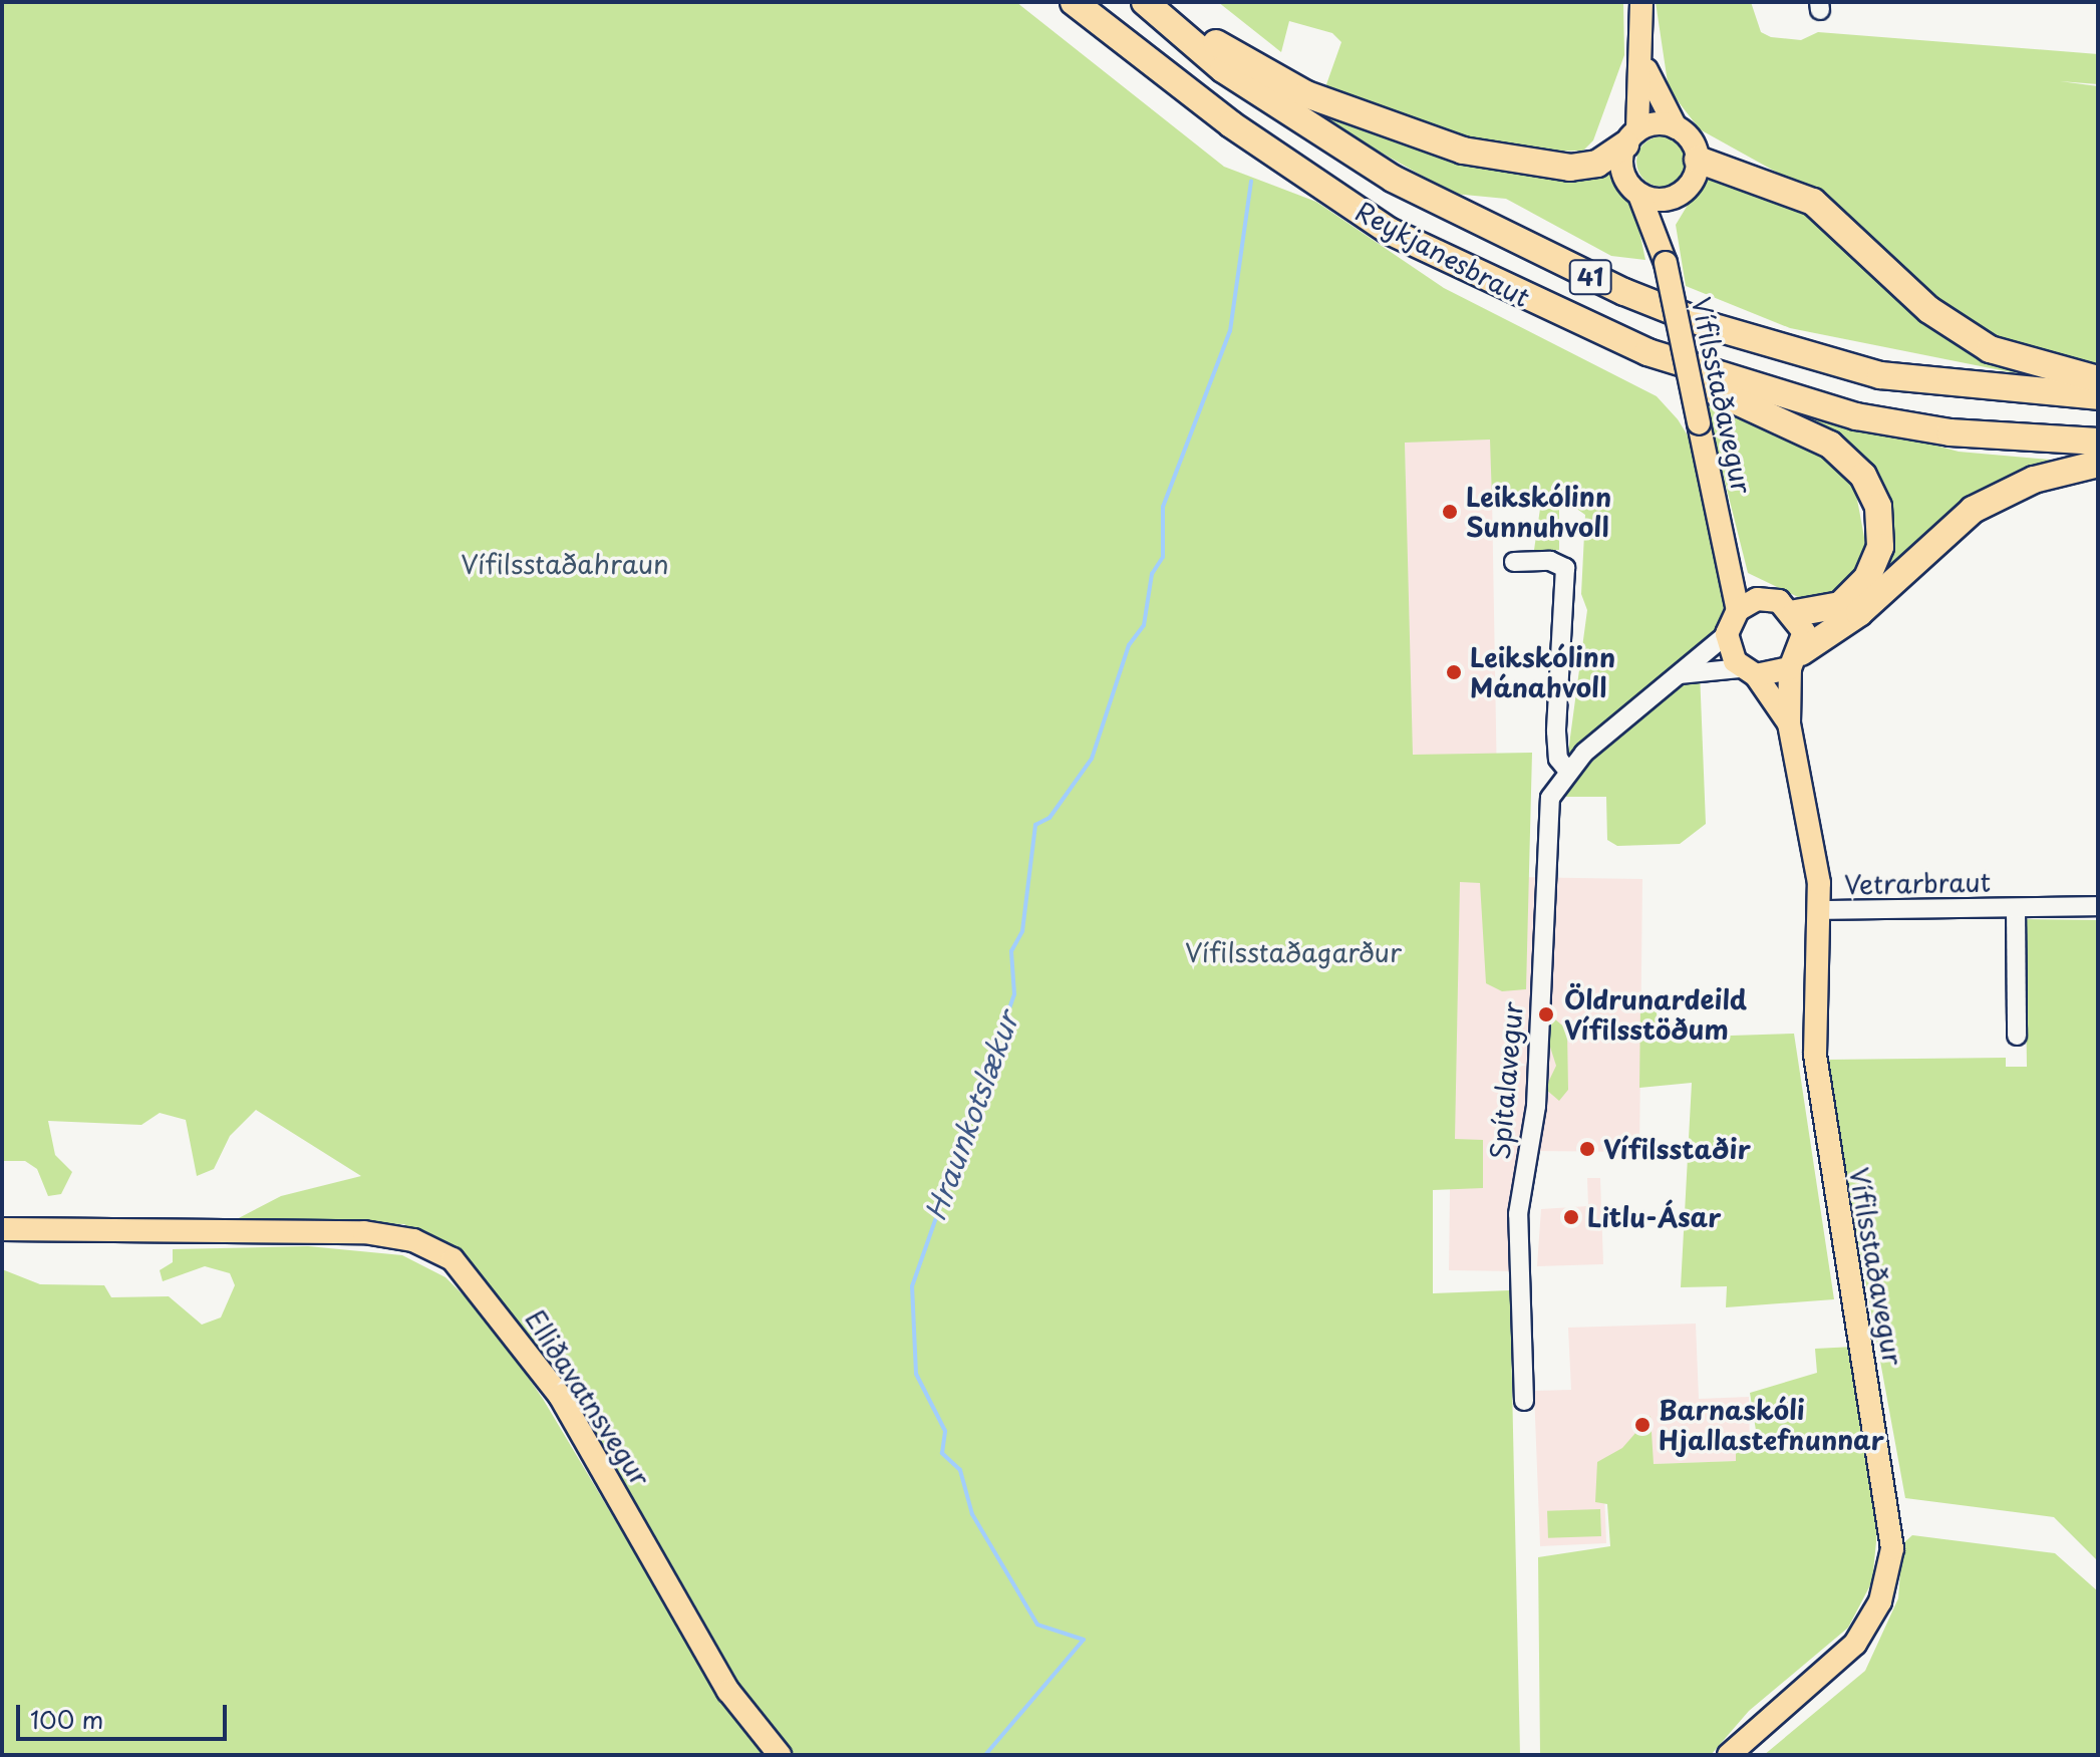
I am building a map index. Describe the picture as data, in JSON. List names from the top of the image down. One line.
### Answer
{"streets":{"highway":["Reykjanesbraut","41"],"main road":["Vífilsstaðavegur","Elliðavatnsvegur"],"street":["Vetrarbraut","Spítalavegur"]},"crossings":[["Vífilsstaðavegur","Vetrarbraut"],["Vífilsstaðavegur","Spítalavegur"]],"water":["Hraunkotslækur"],"parks":["Vífilsstaðahraun","Vífilsstaðagarður"],"places":["Leikskólinn Sunnuhvoll","Leikskólinn Mánahvoll","Öldrunardeild Vífilsstöðum","Vífilsstaðir","Litlu-Ásar","Barnaskóli Hjallastefnunnar"],"scale_bar":"100 m"}
